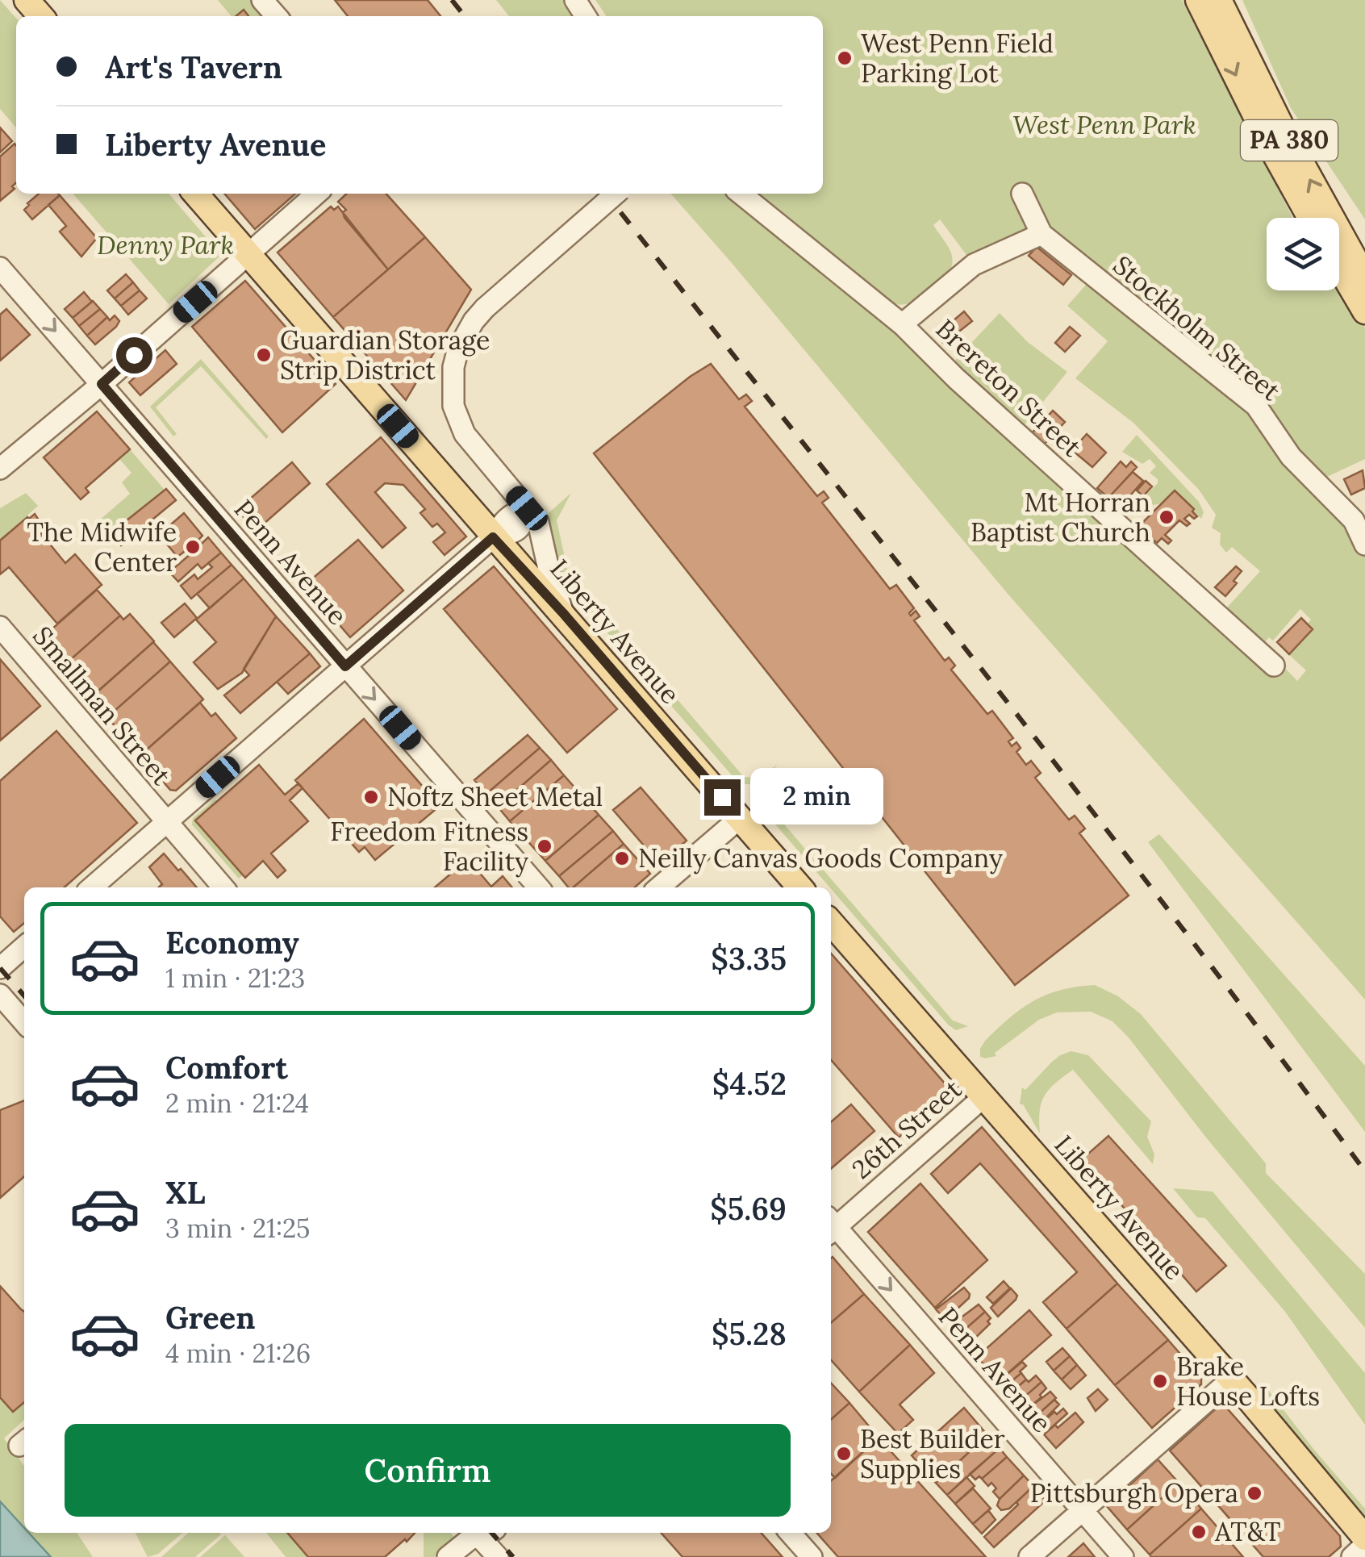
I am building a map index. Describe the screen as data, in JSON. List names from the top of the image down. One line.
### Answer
{"streets":{"main road":["PA 380","Liberty Avenue"],"street":["Stockholm Street","Brereton Street","Penn Avenue","Smallman Street","26th Street"]},"crossings":[["Liberty Avenue","26th Street"]],"one_way":["Penn Avenue"],"parks":["West Penn Park","Denny Park"],"places":["West Penn Field Parking Lot","Guardian Storage Strip District","Mt Horran Baptist Church","The Midwife Center","Noftz Sheet Metal","Freedom Fitness Facility","Neilly Canvas Goods Company","Brake House Lofts","Best Builder Supplies","Pittsburgh Opera","AT&T"],"page":{"banner":["Art's Tavern","Liberty Avenue"],"bubble":"2 min","list":[{"name":"Economy","note":"1 min · 21:23","value":"$3.35"},{"name":"Comfort","note":"2 min · 21:24","value":"$4.52"},{"name":"XL","note":"3 min · 21:25","value":"$5.69"},{"name":"Green","note":"4 min · 21:26","value":"$5.28"}],"buttons":"Confirm"}}
